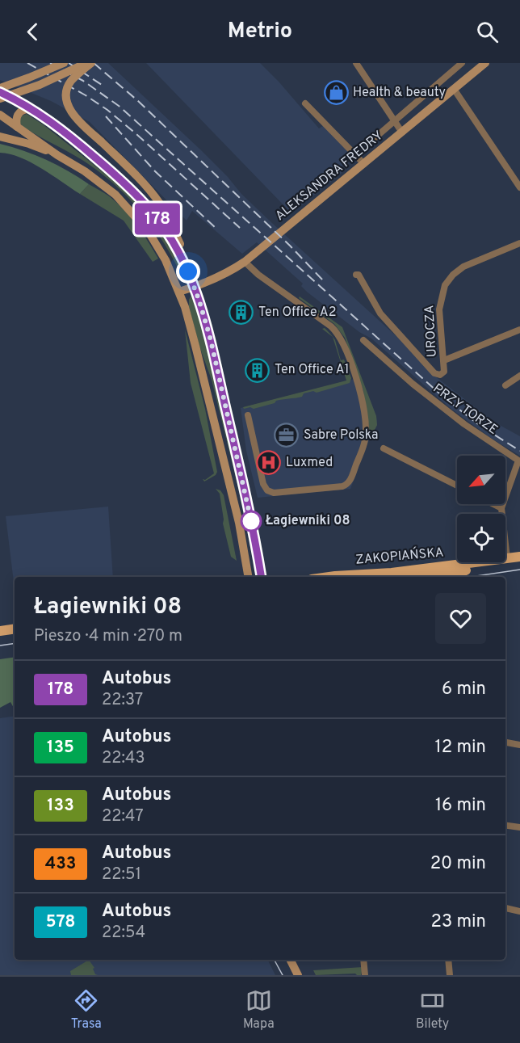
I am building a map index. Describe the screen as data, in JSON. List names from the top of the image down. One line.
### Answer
{"streets":{"main road":["ALEKSANDRA FREDRY","ZAKOPIAŃSKA"],"street":["UROCZA","PRZY TORZE"]},"places":{"shop":["Health & beauty"],"building":["Ten Office A2","Ten Office A1"],"office":["Sabre Polska"],"hospital":["Luxmed"],"other":["Łagiewniki 08"]},"lines":["bus line 178"],"north":"bottom left","page":{"header":"Metrio","on_map":"178","heading":["Łagiewniki 08","Pieszo · 4 min · 270 m"],"list":[{"mark":"178","name":"Autobus","note":"22:37","value":"6 min"},{"mark":"135","name":"Autobus","note":"22:43","value":"12 min"},{"mark":"133","name":"Autobus","note":"22:47","value":"16 min"},{"mark":"433","name":"Autobus","note":"22:51","value":"20 min"},{"mark":"578","name":"Autobus","note":"22:54","value":"23 min"}],"tabs":["Trasa","Mapa","Bilety"]}}
